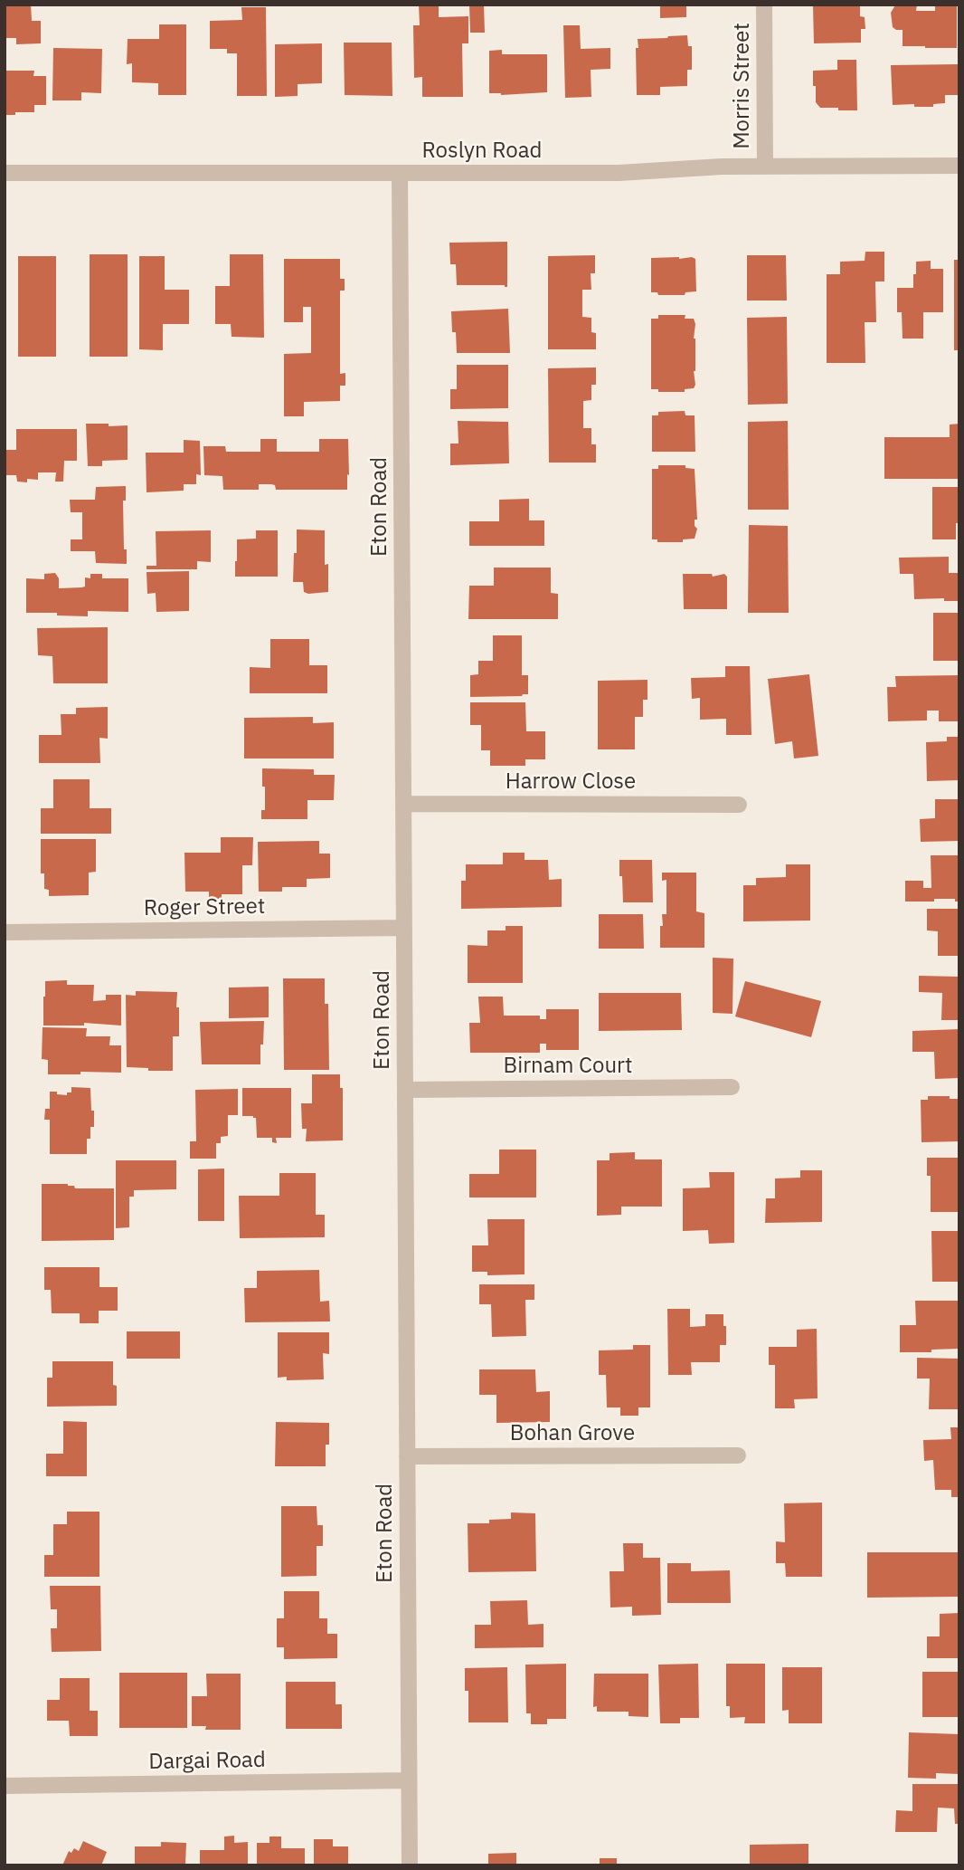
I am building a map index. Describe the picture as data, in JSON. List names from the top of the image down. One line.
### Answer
{"streets":{"street":["Morris Street","Roslyn Road","Eton Road","Harrow Close","Roger Street","Birnam Court","Bohan Grove","Dargai Road"]},"crossings":[["Morris Street","Roslyn Road"],["Roslyn Road","Eton Road"],["Eton Road","Harrow Close"],["Eton Road","Roger Street"],["Eton Road","Birnam Court"],["Eton Road","Bohan Grove"],["Eton Road","Dargai Road"]]}
